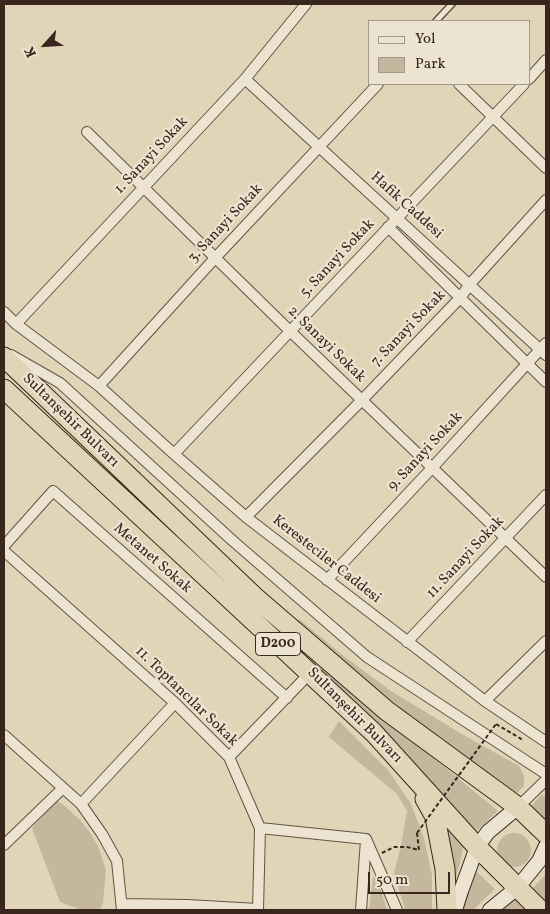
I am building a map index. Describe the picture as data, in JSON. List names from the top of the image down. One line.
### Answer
{"streets":{"highway":["Sultanşehir Bulvarı","D200"],"street":["1. Sanayi Sokak","Hafik Caddesi","3. Sanayi Sokak","5. Sanayi Sokak","7. Sanayi Sokak","2. Sanayi Sokak","9. Sanayi Sokak","11. Sanayi Sokak","Metanet Sokak","Keresteciler Caddesi","11. Toptancılar Sokak"]},"crossings":[["1. Sanayi Sokak","Hafik Caddesi"],["1. Sanayi Sokak","2. Sanayi Sokak"],["1. Sanayi Sokak","Keresteciler Caddesi"],["Hafik Caddesi","3. Sanayi Sokak"],["Hafik Caddesi","5. Sanayi Sokak"],["Hafik Caddesi","7. Sanayi Sokak"],["Hafik Caddesi","9. Sanayi Sokak"],["3. Sanayi Sokak","2. Sanayi Sokak"],["3. Sanayi Sokak","Keresteciler Caddesi"],["5. Sanayi Sokak","2. Sanayi Sokak"],["5. Sanayi Sokak","Keresteciler Caddesi"],["7. Sanayi Sokak","2. Sanayi Sokak"],["7. Sanayi Sokak","Keresteciler Caddesi"],["2. Sanayi Sokak","9. Sanayi Sokak"],["2. Sanayi Sokak","11. Sanayi Sokak"],["9. Sanayi Sokak","Keresteciler Caddesi"],["11. Sanayi Sokak","Keresteciler Caddesi"]],"legend":["Yol","Park"],"scale_bar":"50 m","north":"bottom left"}
